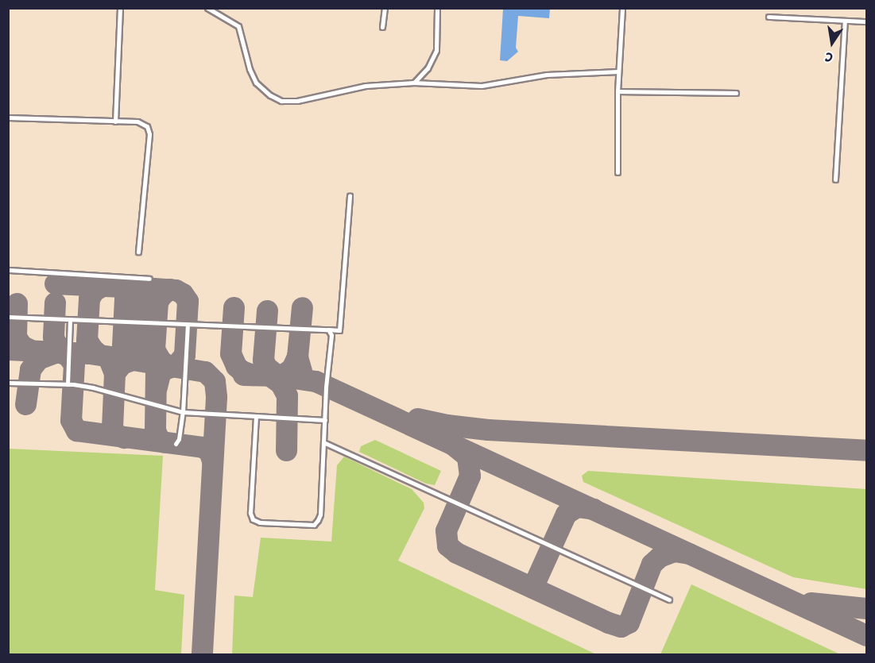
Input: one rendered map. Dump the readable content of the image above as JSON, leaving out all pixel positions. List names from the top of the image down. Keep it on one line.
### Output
{"north":"bottom"}
